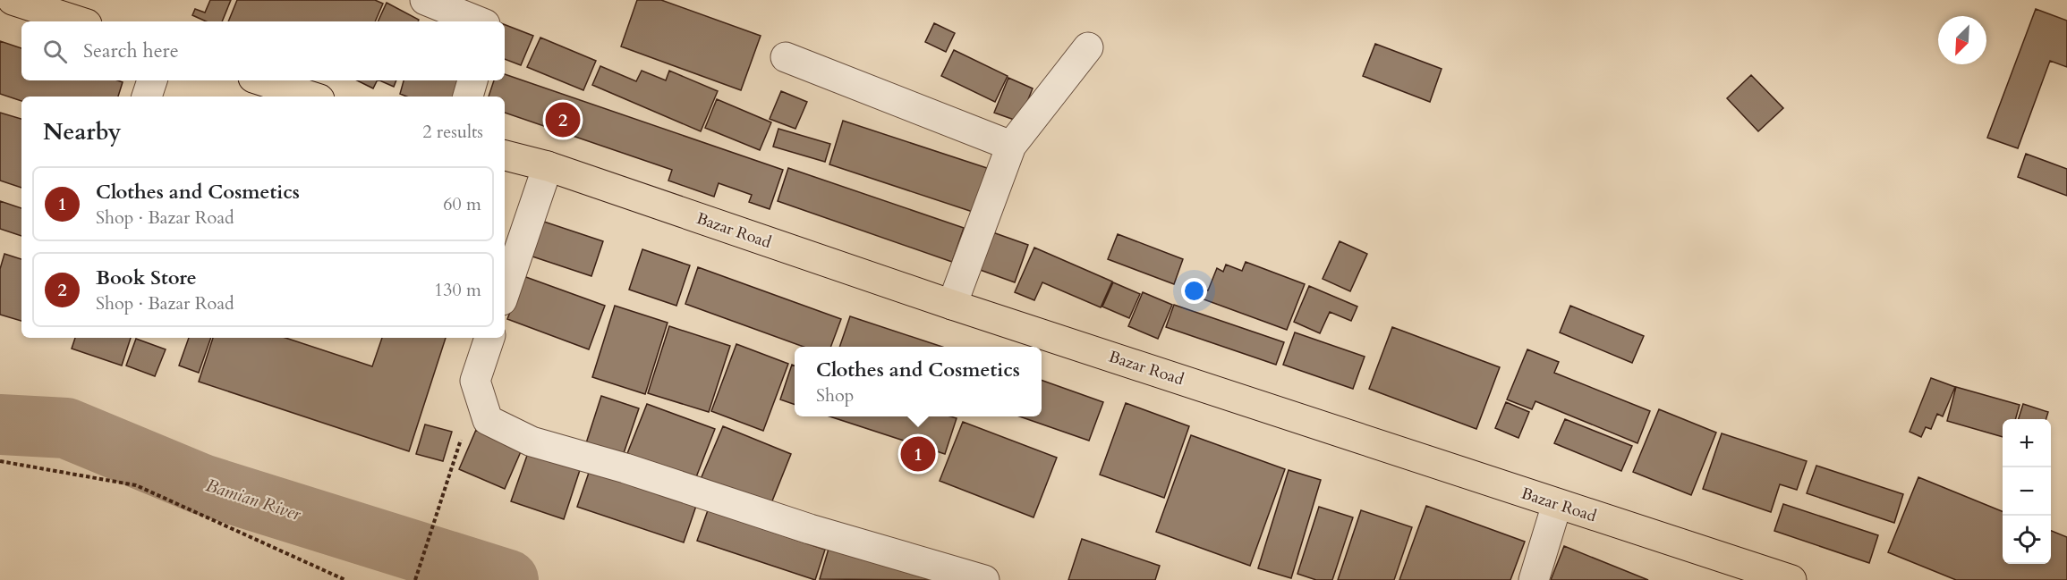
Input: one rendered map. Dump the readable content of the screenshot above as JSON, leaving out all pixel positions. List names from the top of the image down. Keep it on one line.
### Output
{"streets":{"main road":["Bazar Road"]},"water":["Bamian River"],"north":"bottom left","page":{"search":"Search here","heading":["Nearby","2 results"],"pins":["2","1"],"list":[{"mark":"1","name":"Clothes and Cosmetics","note":"Shop · Bazar Road","value":"60 m"},{"mark":"2","name":"Book Store","note":"Shop · Bazar Road","value":"130 m"}],"popup":["Clothes and Cosmetics","Shop"],"map_buttons":["+","−"]}}
